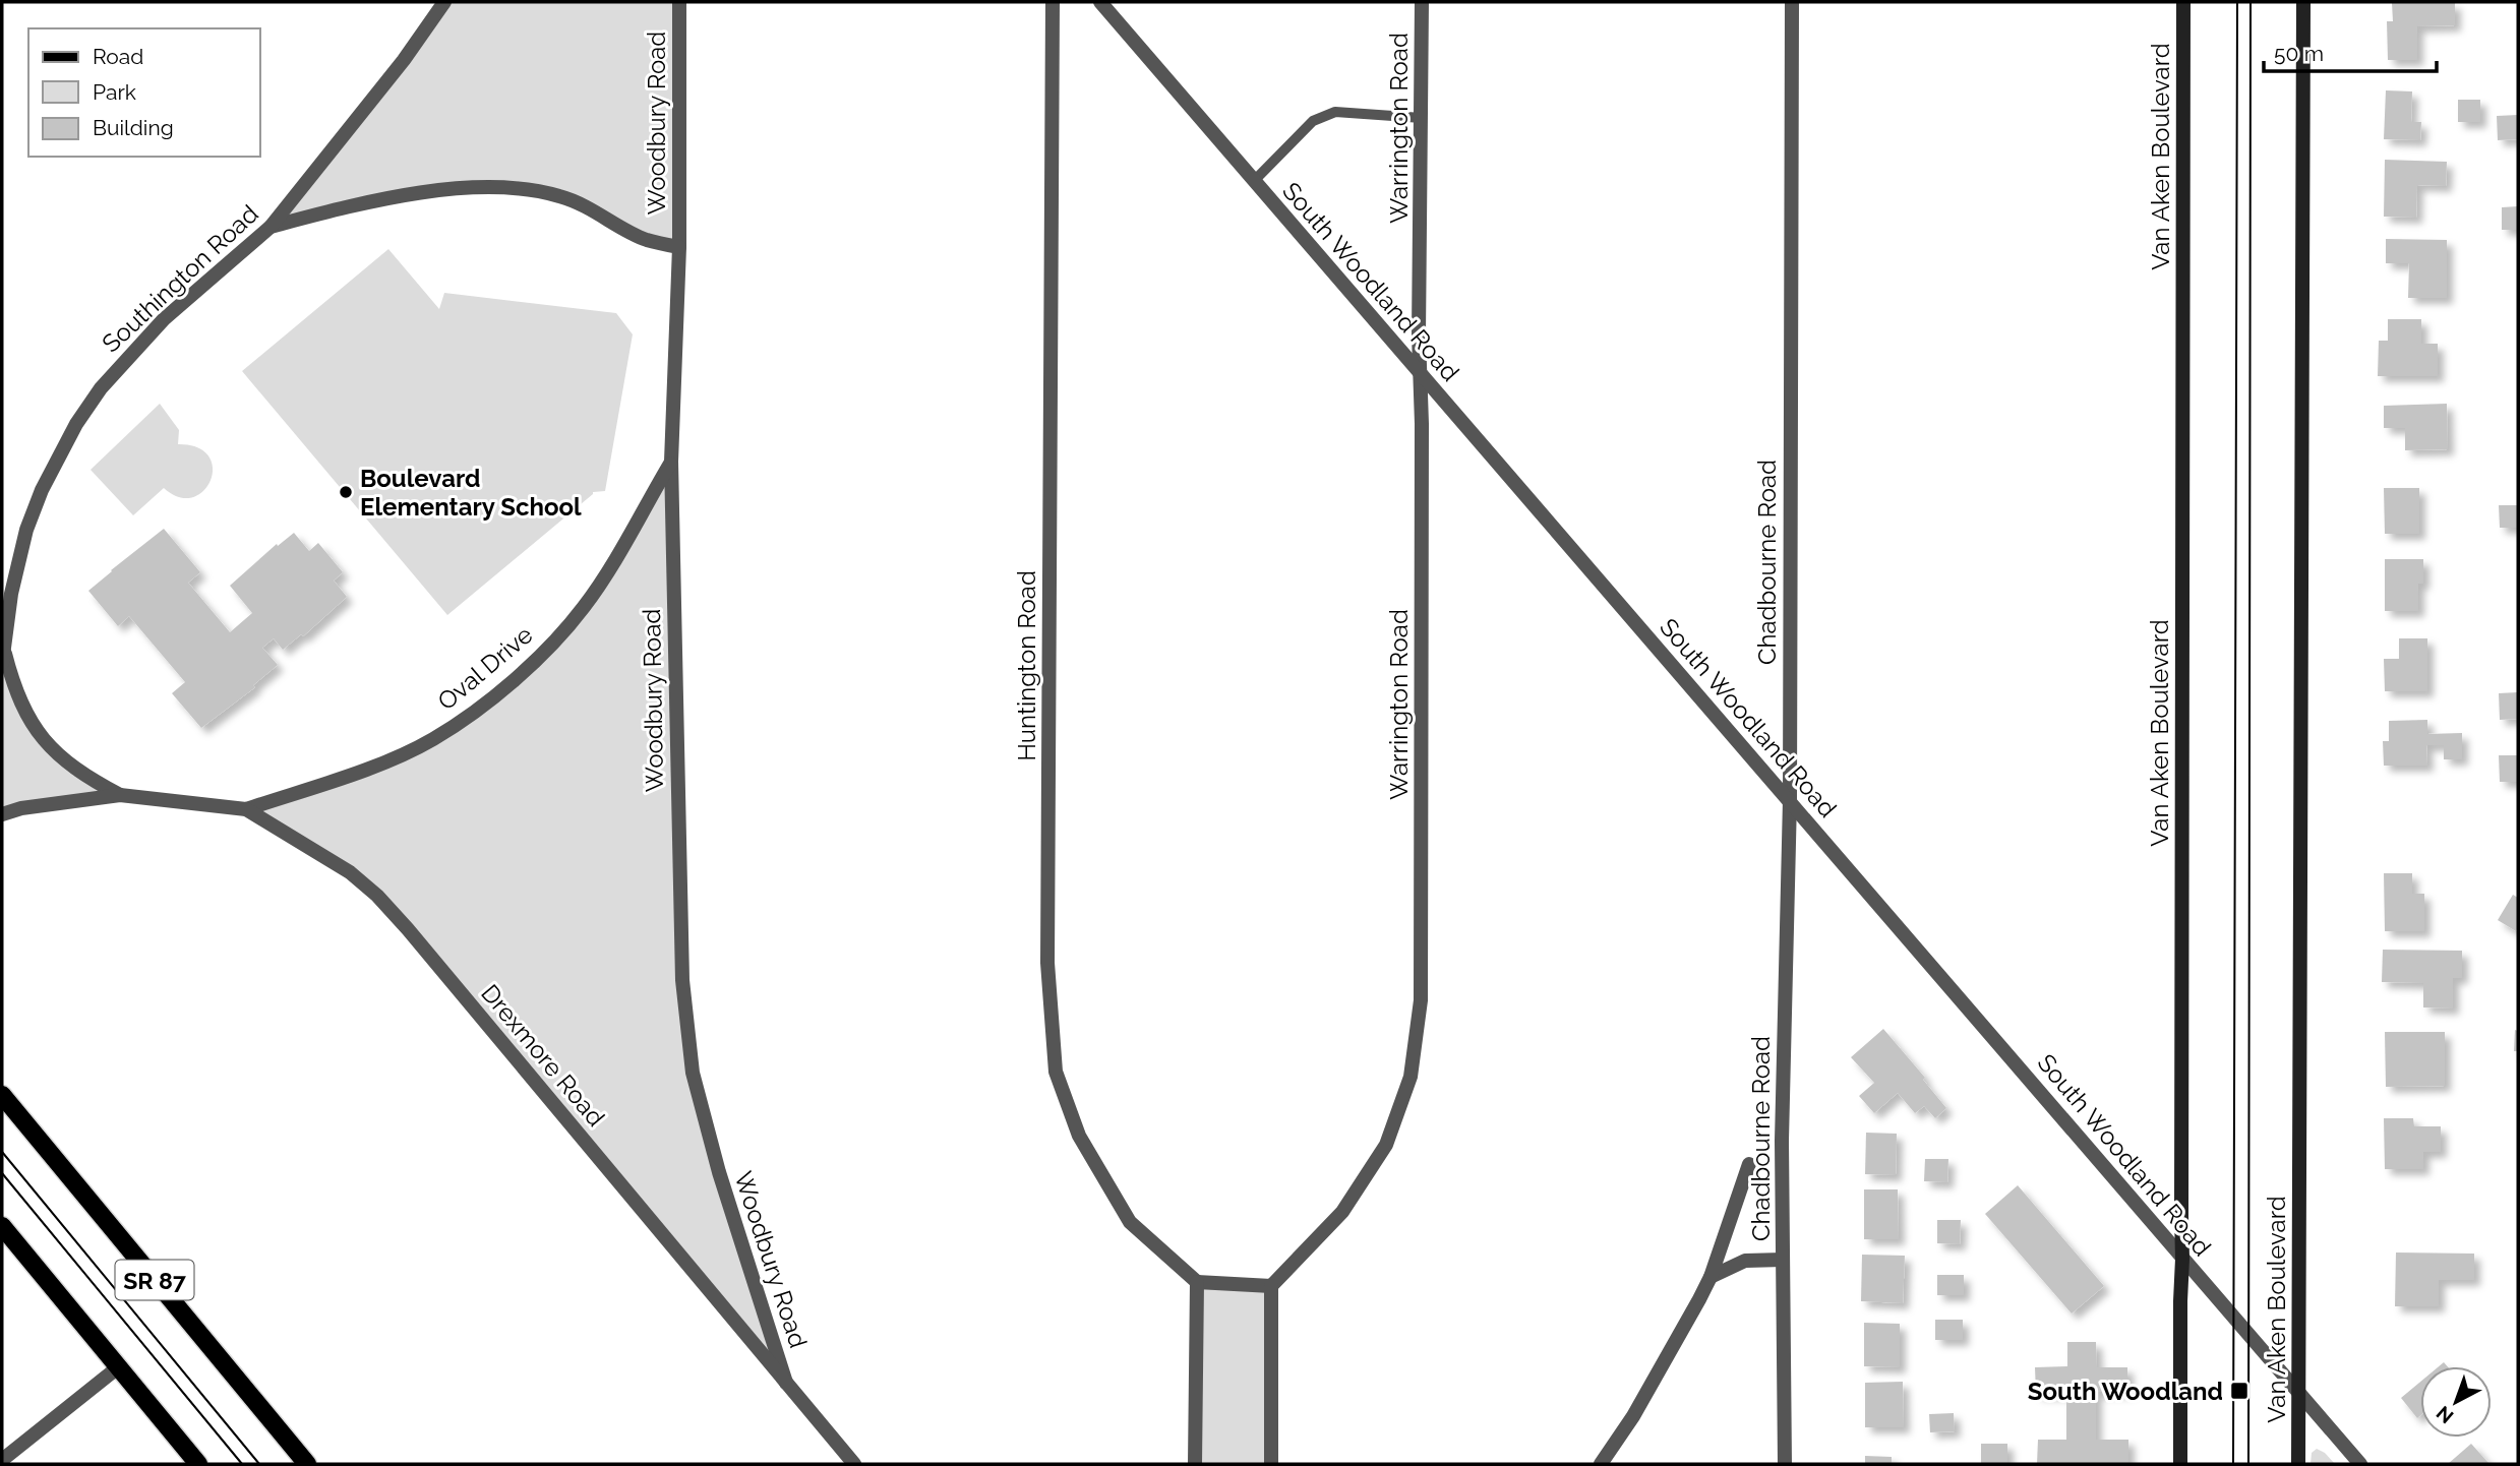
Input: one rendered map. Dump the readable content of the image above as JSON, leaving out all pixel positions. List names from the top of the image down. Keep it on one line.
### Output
{"streets":{"main road":["Van Aken Boulevard","SR 87"],"street":["Woodbury Road","Warrington Road","Southington Road","South Woodland Road","Chadbourne Road","Huntington Road","Oval Drive","Drexmore Road"]},"crossings":[["Woodbury Road","Oval Drive"],["Woodbury Road","Drexmore Road"],["Warrington Road","South Woodland Road"],["Van Aken Boulevard","South Woodland Road"],["Southington Road","Drexmore Road"],["South Woodland Road","Chadbourne Road"],["Oval Drive","Drexmore Road"]],"places":{"other":["Boulevard Elementary School"],"transit":["South Woodland"]},"legend":["Road","Park","Building"],"scale_bar":"50 m","north":"bottom left"}
